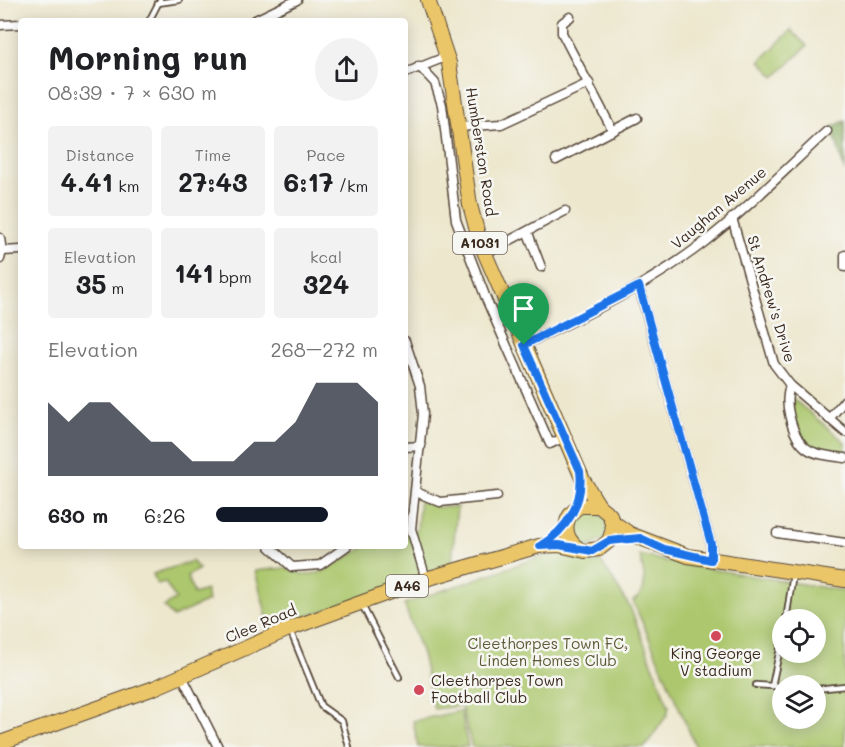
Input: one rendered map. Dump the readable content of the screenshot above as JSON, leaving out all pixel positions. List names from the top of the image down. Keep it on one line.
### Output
{"streets":{"main road":["Humberston Road","A1031","A46","Clee Road"],"street":["Vaughan Avenue","St Andrew's Drive"]},"crossings":[["Humberston Road","Vaughan Avenue"],["Humberston Road","A46"],["Humberston Road","Clee Road"],["Vaughan Avenue","St Andrew's Drive"],["A46","Clee Road"]],"parks":["Cleethorpes Town FC, Linden Homes Club"],"places":["King George V stadium","Cleethorpes Town Football Club"],"page":{"heading":["Morning run","08:39 · 7 × 630 m"],"stats":[["Distance","4.41 km"],["Time","27:43"],["Pace","6:17 /km"],["Elevation","35 m"],["141 bpm"],["kcal","324"]],"chart":["Elevation","268–272 m"],"list":[{"name":"630 m","note":"6:26"}]}}
